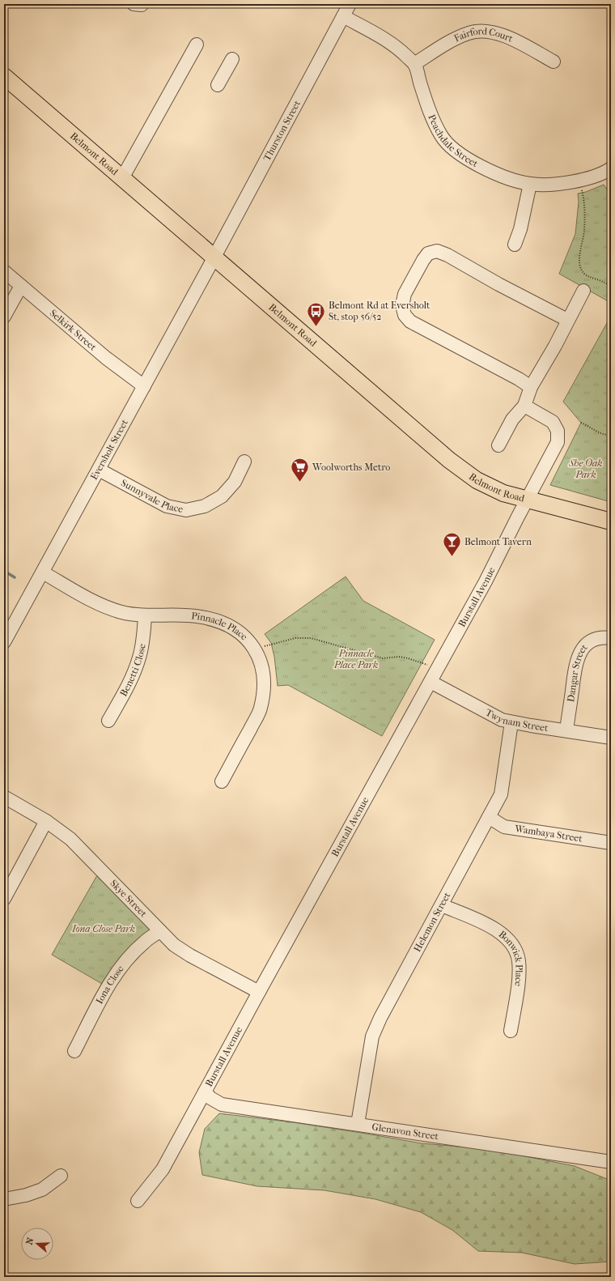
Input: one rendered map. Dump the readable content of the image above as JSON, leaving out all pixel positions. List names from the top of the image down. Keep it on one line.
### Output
{"streets":{"main road":["Belmont Road"],"street":["Fairford Court","Thurston Street","Peachdale Street","Selkirk Street","Eversholt Street","Sunnyvale Place","Burstall Avenue","Pinnacle Place","Benetti Close","Dangar Street","Twynam Street","Wambaya Street","Skye Street","Helemon Street","Bonwick Place","Iona Close","Glenavon Street"]},"crossings":[["Fairford Court","Peachdale Street"],["Thurston Street","Peachdale Street"],["Thurston Street","Belmont Road"],["Thurston Street","Eversholt Street"],["Belmont Road","Eversholt Street"],["Belmont Road","Burstall Avenue"],["Selkirk Street","Eversholt Street"],["Eversholt Street","Sunnyvale Place"],["Eversholt Street","Pinnacle Place"],["Burstall Avenue","Twynam Street"],["Burstall Avenue","Skye Street"],["Burstall Avenue","Glenavon Street"],["Pinnacle Place","Benetti Close"],["Dangar Street","Twynam Street"],["Twynam Street","Helemon Street"],["Wambaya Street","Helemon Street"],["Skye Street","Iona Close"],["Helemon Street","Bonwick Place"],["Helemon Street","Glenavon Street"]],"parks":["She Oak Park","Pinnacle Place Park","Iona Close Park"],"places":{"bus stop":["Belmont Rd at Eversholt St, stop 56/52"],"supermarket":["Woolworths Metro"],"bar":["Belmont Tavern"]},"north":"left"}
